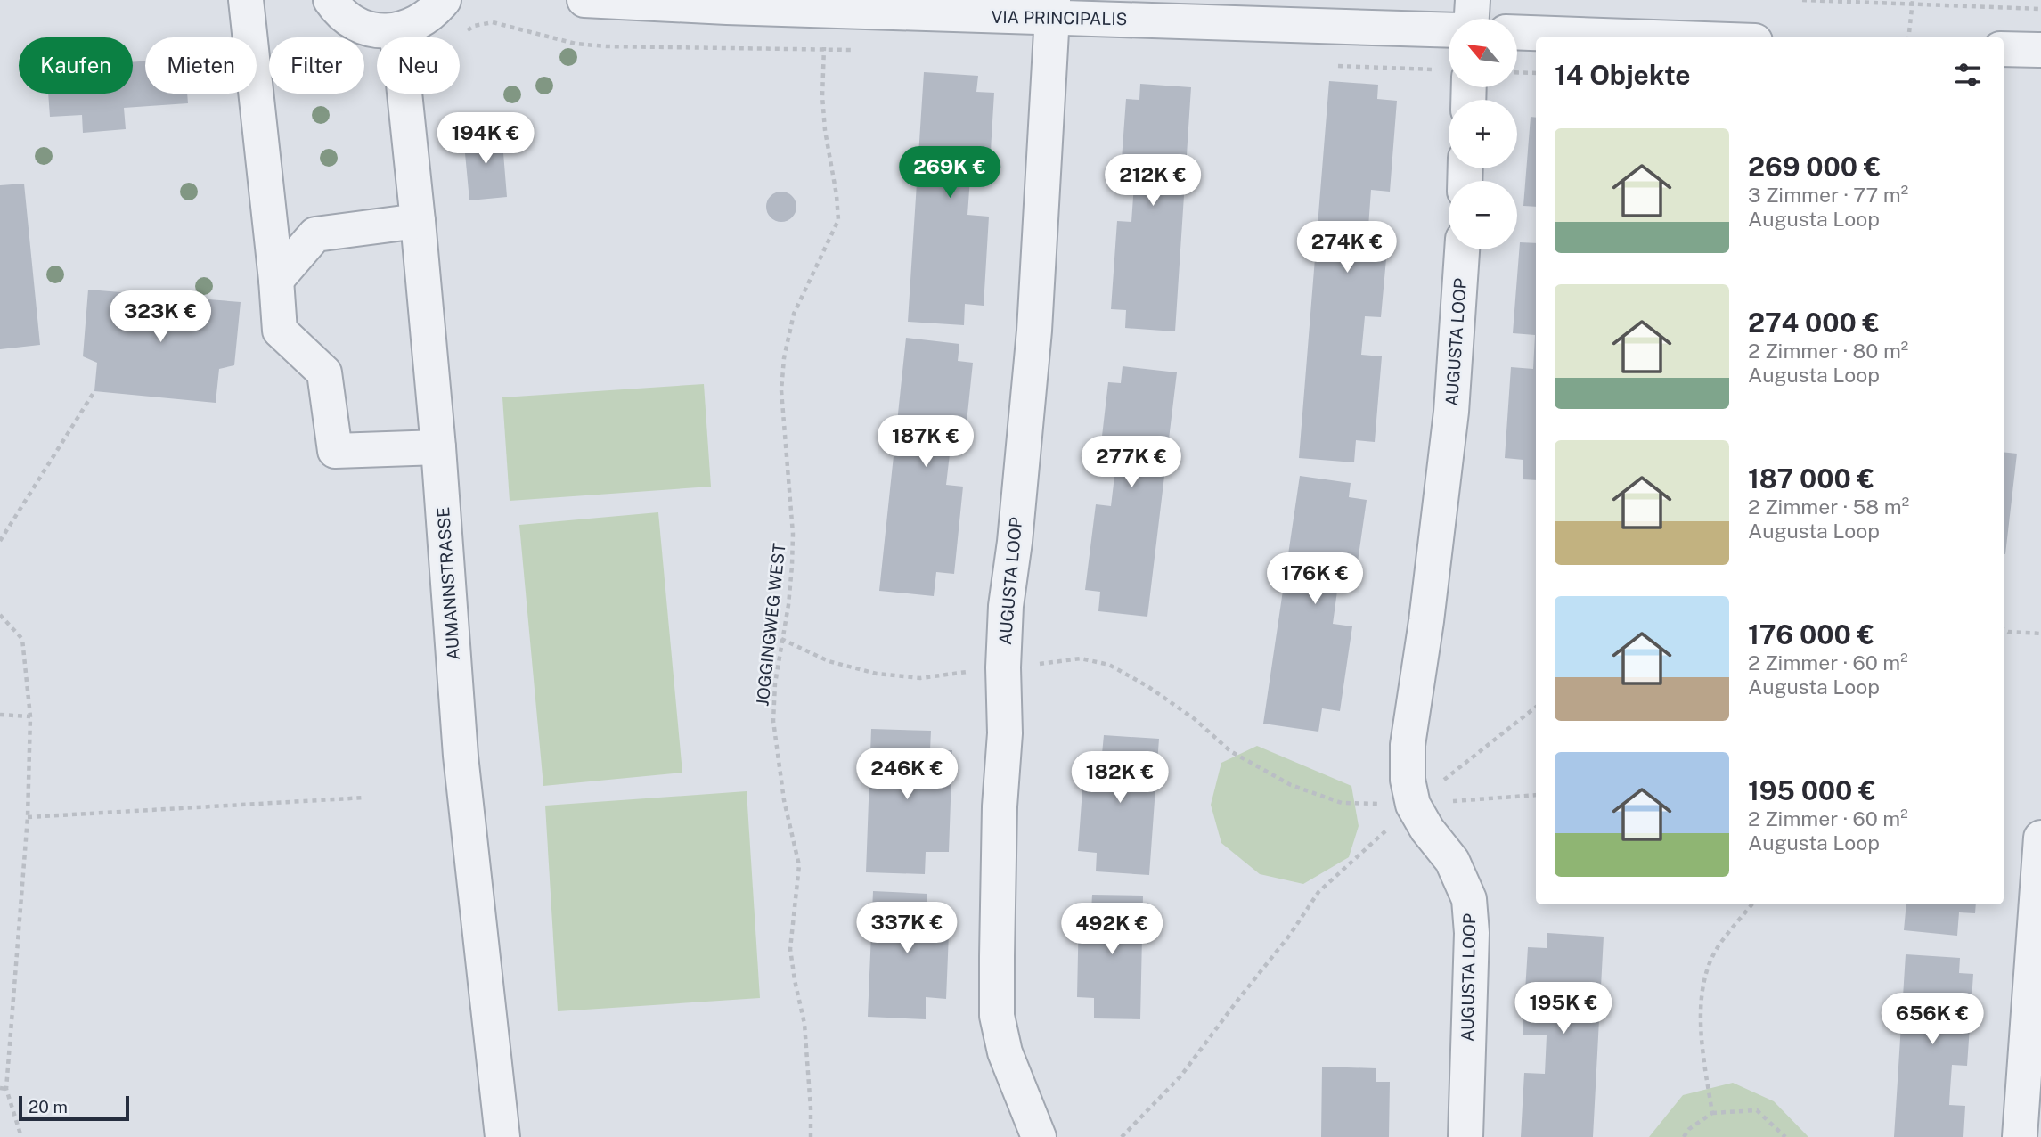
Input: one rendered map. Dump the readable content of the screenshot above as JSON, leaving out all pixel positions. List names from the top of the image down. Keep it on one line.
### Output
{"streets":{"street":["VIA PRINCIPALIS","AUGUSTA LOOP","AUMANNSTRASSE"],"path":["JOGGINGWEG WEST"]},"crossings":[["VIA PRINCIPALIS","AUGUSTA LOOP"],["VIA PRINCIPALIS","JOGGINGWEG WEST"]],"scale_bar":"20 m","north":"top left","page":{"map_buttons":["+","−"],"chip":["Kaufen","Mieten","Filter","Neu"],"heading":"14 Objekte","price":["194K €","269K €","212K €","274K €","323K €","187K €","277K €","176K €","246K €","182K €","337K €","492K €","195K €","656K €"],"list":[{"name":"269 000 €","note":"3 Zimmer · 77 m² · Augusta Loop"},{"name":"274 000 €","note":"2 Zimmer · 80 m² · Augusta Loop"},{"name":"187 000 €","note":"2 Zimmer · 58 m² · Augusta Loop"},{"name":"176 000 €","note":"2 Zimmer · 60 m² · Augusta Loop"},{"name":"195 000 €","note":"2 Zimmer · 60 m² · Augusta Loop"}],"scale":"20 m"}}
